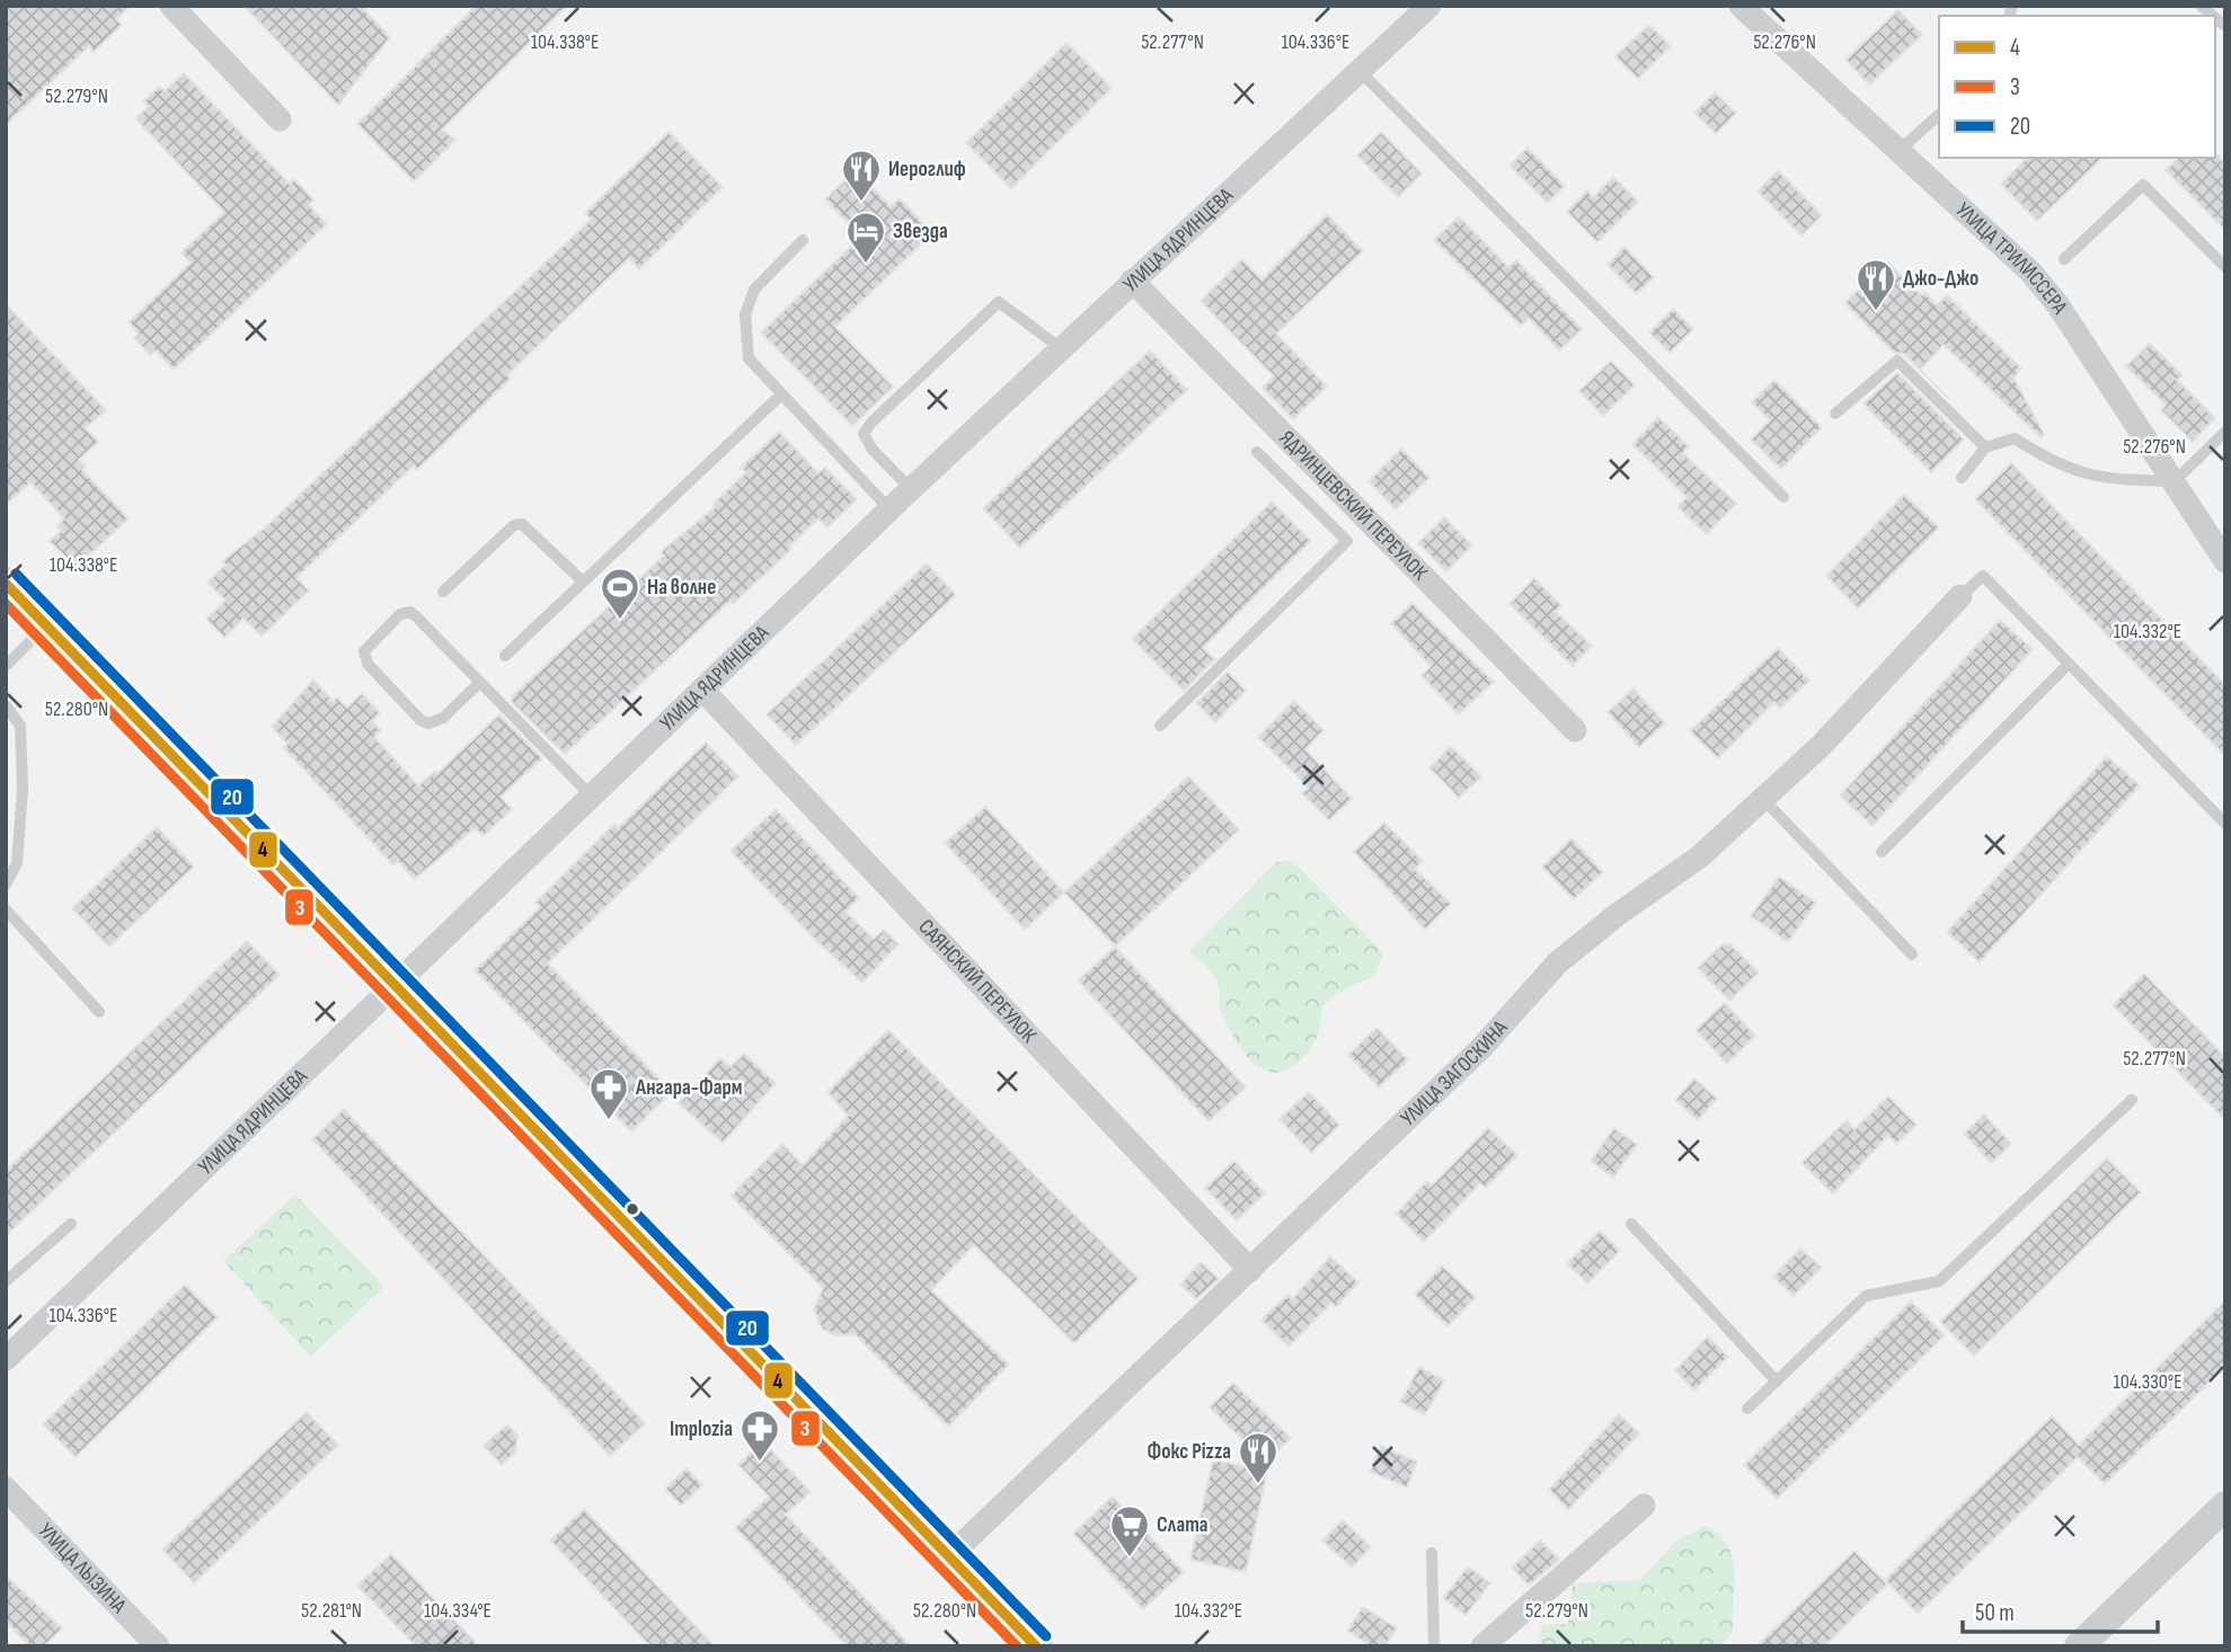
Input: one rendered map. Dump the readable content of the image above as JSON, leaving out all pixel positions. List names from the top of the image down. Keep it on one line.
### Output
{"streets":{"street":["УЛИЦА ЯДРИНЦЕВА","УЛИЦА ТРИЛИССЕРА","ЯДРИНЦЕВСКИЙ ПЕРЕУЛОК","САЯНСКИЙ ПЕРЕУЛОК","УЛИЦА ЗАГОСКИНА","УЛИЦА ЛЫЗИНА"]},"crossings":[["УЛИЦА ЯДРИНЦЕВА","ЯДРИНЦЕВСКИЙ ПЕРЕУЛОК"],["УЛИЦА ЯДРИНЦЕВА","САЯНСКИЙ ПЕРЕУЛОК"],["САЯНСКИЙ ПЕРЕУЛОК","УЛИЦА ЗАГОСКИНА"]],"places":{"restaurant":["Иероглиф","Джо-Джо","Фокс Pizza"],"hotel":["Звезда"],"sports":["На волне"],"pharmacy":["Ангара-Фарм","Implozia"],"supermarket":["Слата"]},"lines":["transit line 20","transit line 4","transit line 3"],"legend":["4","3","20"],"scale_bar":"50 m","coordinates":["104.338°E","52.277°N","104.336°E","52.276°N","52.279°N","104.332°E","52.280°N","104.330°E","52.281°N","104.334°E"]}
